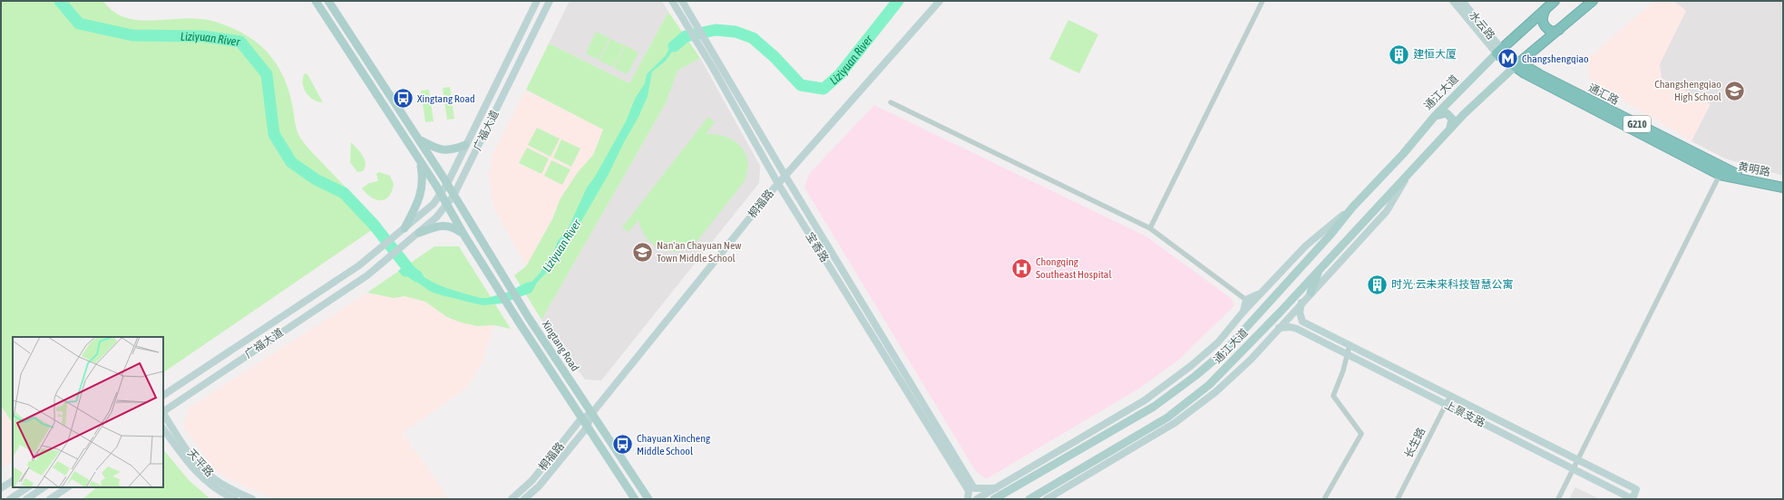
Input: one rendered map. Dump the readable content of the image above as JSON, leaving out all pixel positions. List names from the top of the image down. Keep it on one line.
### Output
{"streets":{"highway":["通江大道","通汇路","G210","黄明路"],"main road":["Xingtang Road"],"street":["水云路","广福大道","桐福路","宝香路","上景支路","长生路","天平路"]},"crossings":[["水云路","通江大道"],["水云路","通汇路"],["通江大道","通汇路"],["通江大道","上景支路"],["通汇路","黄明路"],["广福大道","Xingtang Road"],["桐福路","宝香路"],["桐福路","Xingtang Road"],["上景支路","长生路"]],"water":["Liziyuan River"],"places":{"building":["建恒大厦","时光·云未来科技智慧公寓"],"metro station":["Changshengqiao"],"school or university":["Changshengqiao High School","Nan'an Chayuan New Town Middle School"],"bus stop":["Xingtang Road","Chayuan Xincheng Middle School"],"hospital":["Chongqing Southeast Hospital"]}}
